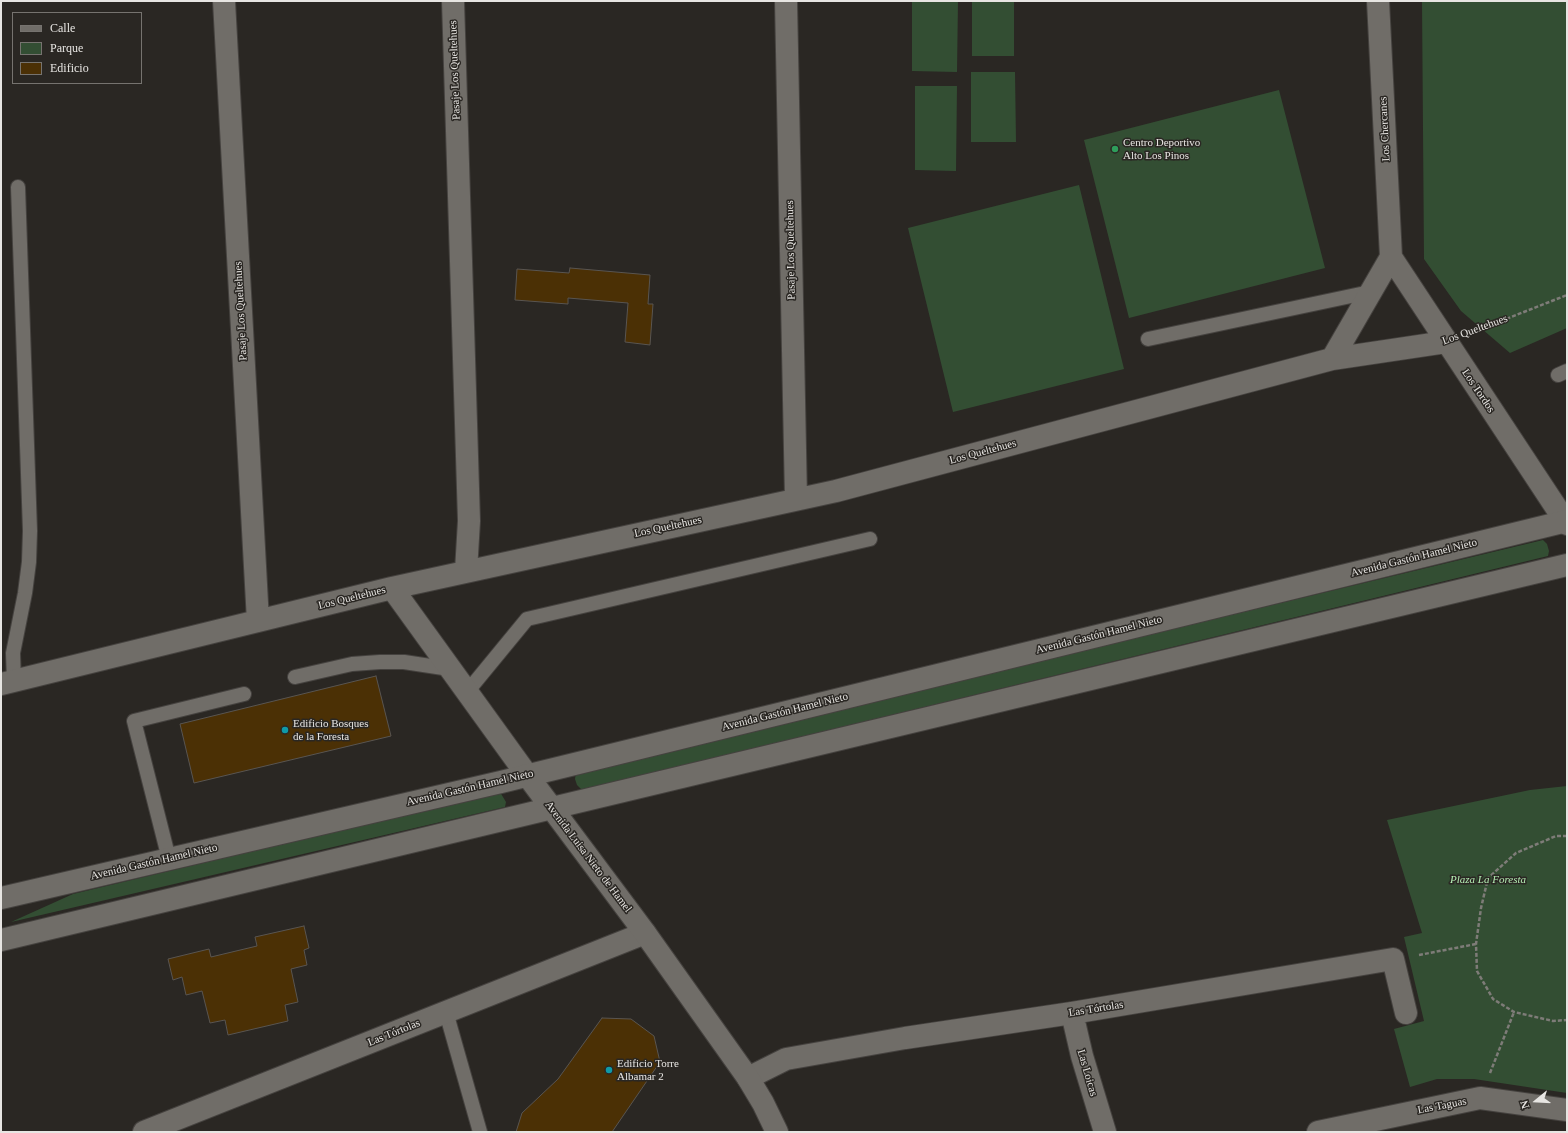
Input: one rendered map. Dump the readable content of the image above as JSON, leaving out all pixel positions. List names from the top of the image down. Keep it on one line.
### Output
{"streets":{"street":["Pasaje Los Queltehues","Los Chercanes","Los Queltehues","Los Tordos","Avenida Gastón Hamel Nieto","Avenida Luisa Nieto de Hamel","Las Tórtolas","Las Loicas","Las Taguas"]},"crossings":[["Pasaje Los Queltehues","Los Queltehues"],["Los Chercanes","Los Tordos"],["Los Queltehues","Los Tordos"],["Los Queltehues","Avenida Luisa Nieto de Hamel"],["Los Tordos","Avenida Gastón Hamel Nieto"],["Avenida Gastón Hamel Nieto","Avenida Luisa Nieto de Hamel"],["Avenida Luisa Nieto de Hamel","Las Tórtolas"],["Las Tórtolas","Las Loicas"]],"parks":["Plaza La Foresta"],"places":["Centro Deportivo Alto Los Pinos","Edificio Bosques de la Foresta","Edificio Torre Albamar 2"],"legend":["Calle","Parque","Edificio"],"north":"left"}
